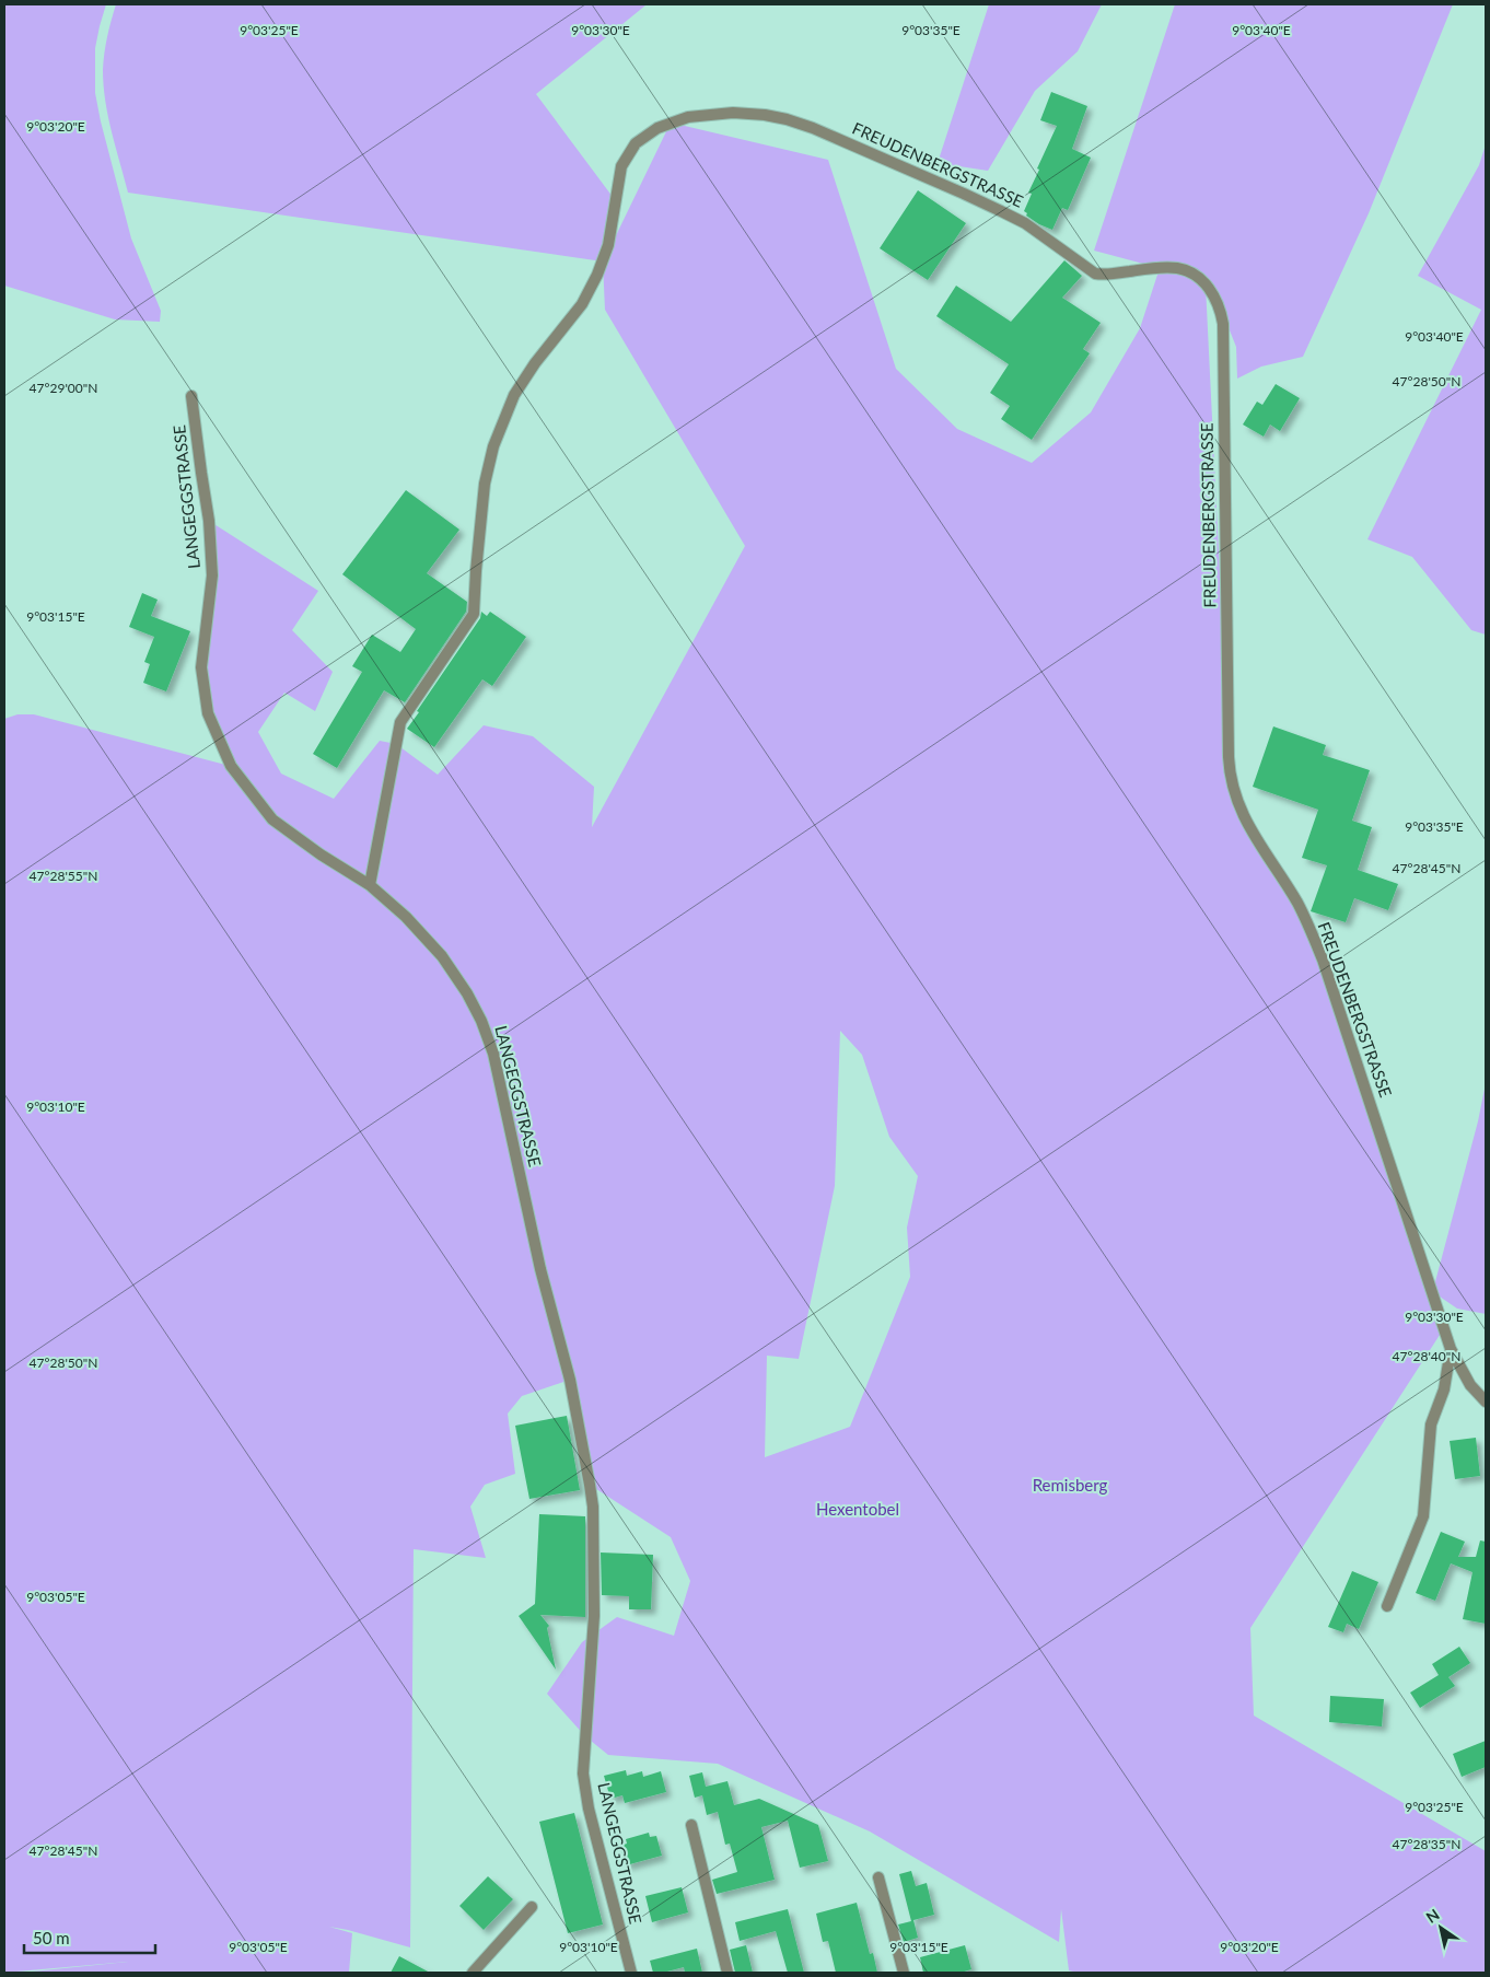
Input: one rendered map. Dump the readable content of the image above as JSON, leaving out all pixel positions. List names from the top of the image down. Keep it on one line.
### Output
{"streets":{"street":["FREUDENBERGSTRASSE","LANGEGGSTRASSE"]},"crossings":[["FREUDENBERGSTRASSE","LANGEGGSTRASSE"]],"parks":["Remisberg","Hexentobel"],"scale_bar":"50 m","north":"top left","coordinates":["9°03'25\"E","9°03'30\"E","9°03'35\"E","9°03'40\"E","9°03'20\"E","47°28'50\"N","47°29'00\"N","9°03'15\"E","47°28'45\"N","47°28'55\"N","9°03'10\"E","47°28'40\"N","9°03'05\"E","47°28'35\"N"]}
